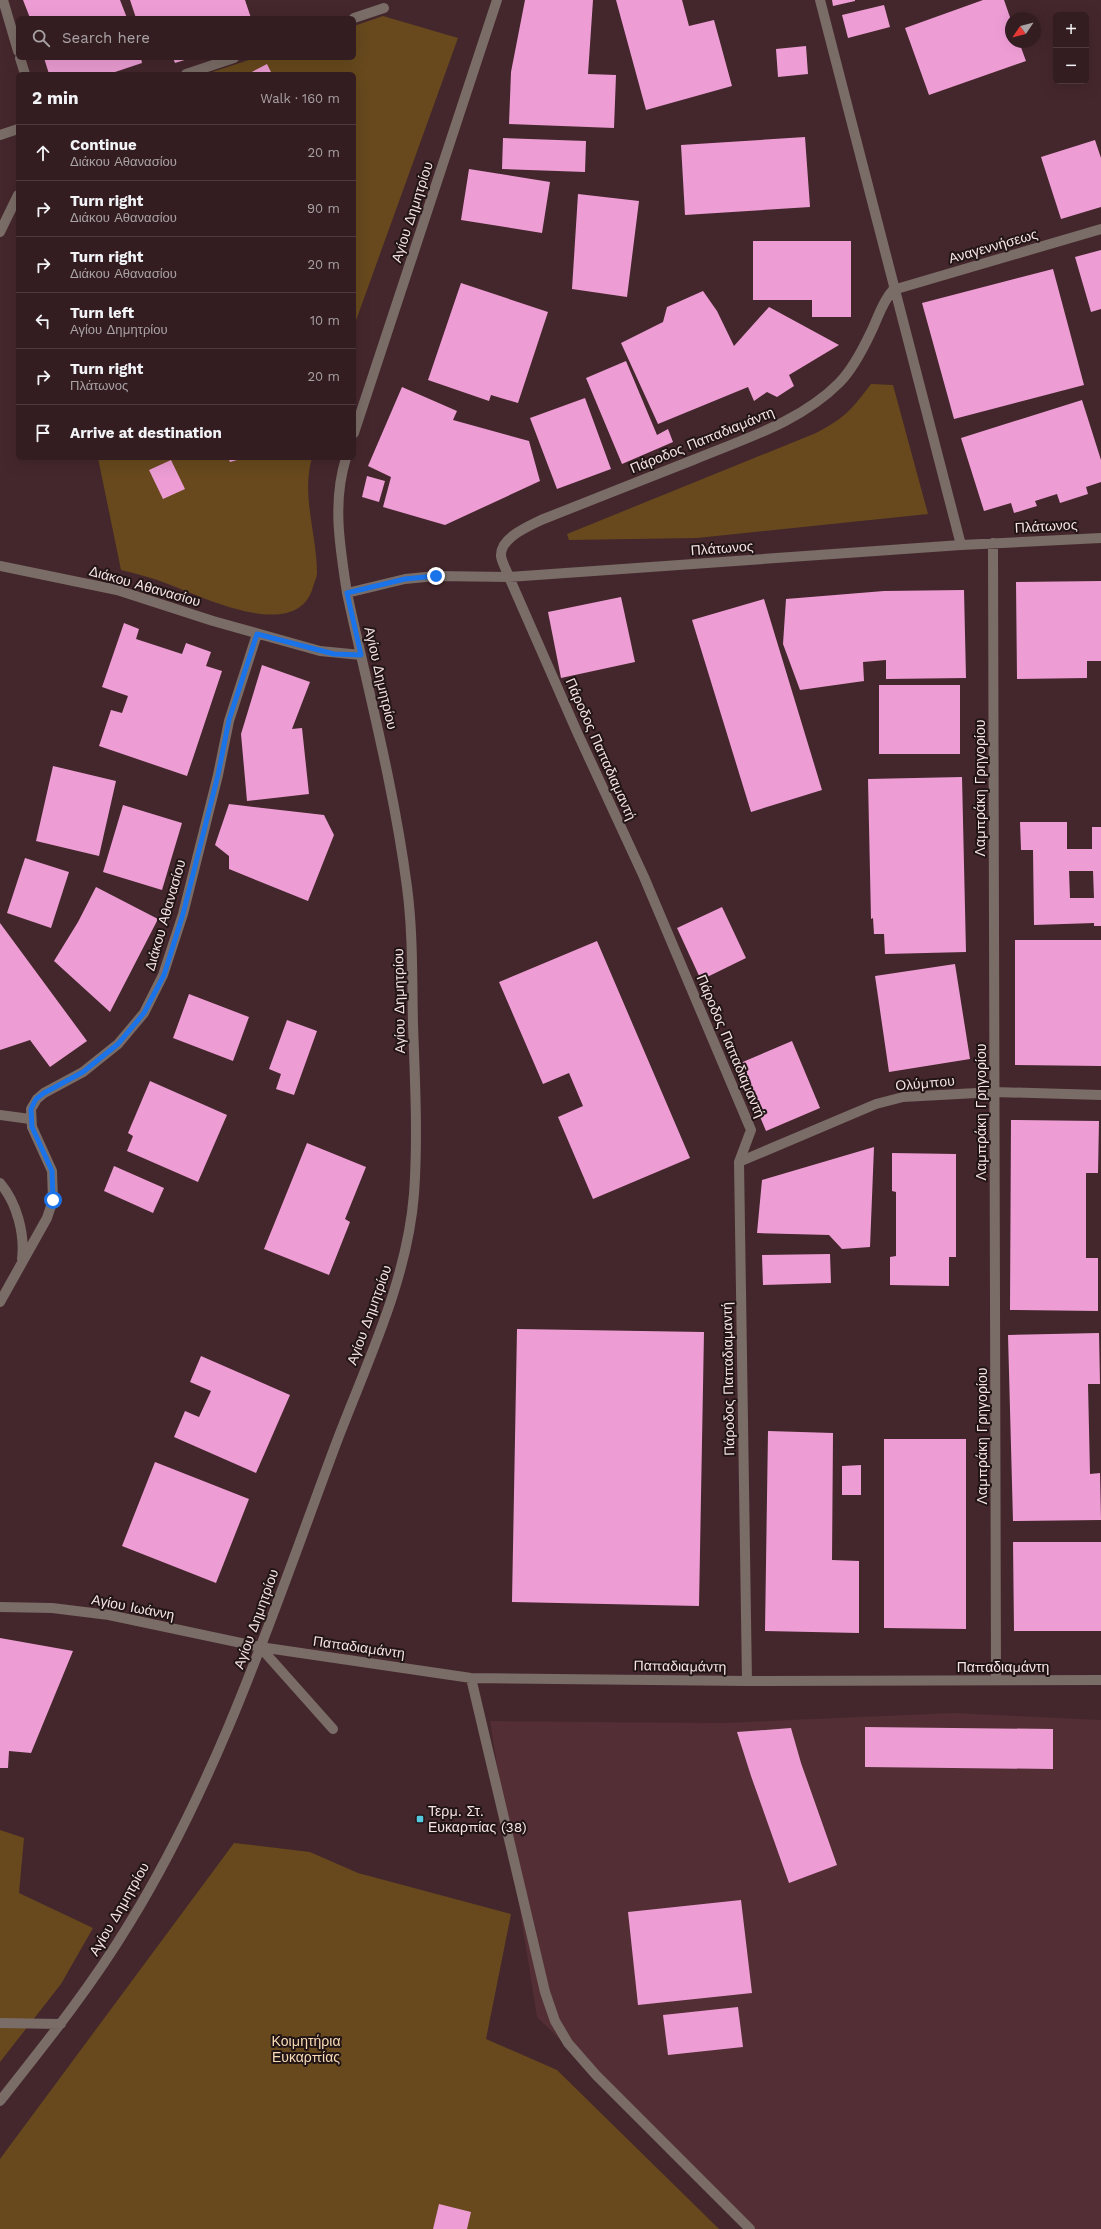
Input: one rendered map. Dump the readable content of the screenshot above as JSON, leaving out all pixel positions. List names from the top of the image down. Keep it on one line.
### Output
{"streets":{"street":["Αγίου Δημητρίου","Αναγεννήσεως","Πάροδος Παπαδιαμάντη","Πλάτωνος","Διάκου Αθανασίου","Πάροδος Παπαδιαμαντή","Λαμπράκη Γρηγορίου","Ολύμπου","Αγίου Ιωάννη","Παπαδιαμάντη"]},"crossings":[["Αγίου Δημητρίου","Πλάτωνος"],["Αγίου Δημητρίου","Διάκου Αθανασίου"],["Αγίου Δημητρίου","Αγίου Ιωάννη"],["Αγίου Δημητρίου","Παπαδιαμάντη"],["Αναγεννήσεως","Πάροδος Παπαδιαμάντη"],["Πάροδος Παπαδιαμάντη","Πλάτωνος"],["Πάροδος Παπαδιαμάντη","Πάροδος Παπαδιαμαντή"],["Πλάτωνος","Πάροδος Παπαδιαμαντή"],["Πλάτωνος","Λαμπράκη Γρηγορίου"],["Πάροδος Παπαδιαμαντή","Ολύμπου"],["Πάροδος Παπαδιαμαντή","Παπαδιαμάντη"],["Λαμπράκη Γρηγορίου","Ολύμπου"],["Λαμπράκη Γρηγορίου","Παπαδιαμάντη"],["Αγίου Ιωάννη","Παπαδιαμάντη"]],"parks":["Κοιμητήρια Ευκαρπίας"],"places":{"transit":["Τερμ. Στ. Ευκαρπίας (38)"]},"north":"bottom left","page":{"map_buttons":["+","−"],"search":"Search here","heading":["2 min","Walk · 160 m"],"list":[["Continue","Διάκου Αθανασίου","20 m"],["Turn right","Διάκου Αθανασίου","90 m"],["Turn right","Διάκου Αθανασίου","20 m"],["Turn left","Αγίου Δημητρίου","10 m"],["Turn right","Πλάτωνος","20 m"],"Arrive at destination"]}}
